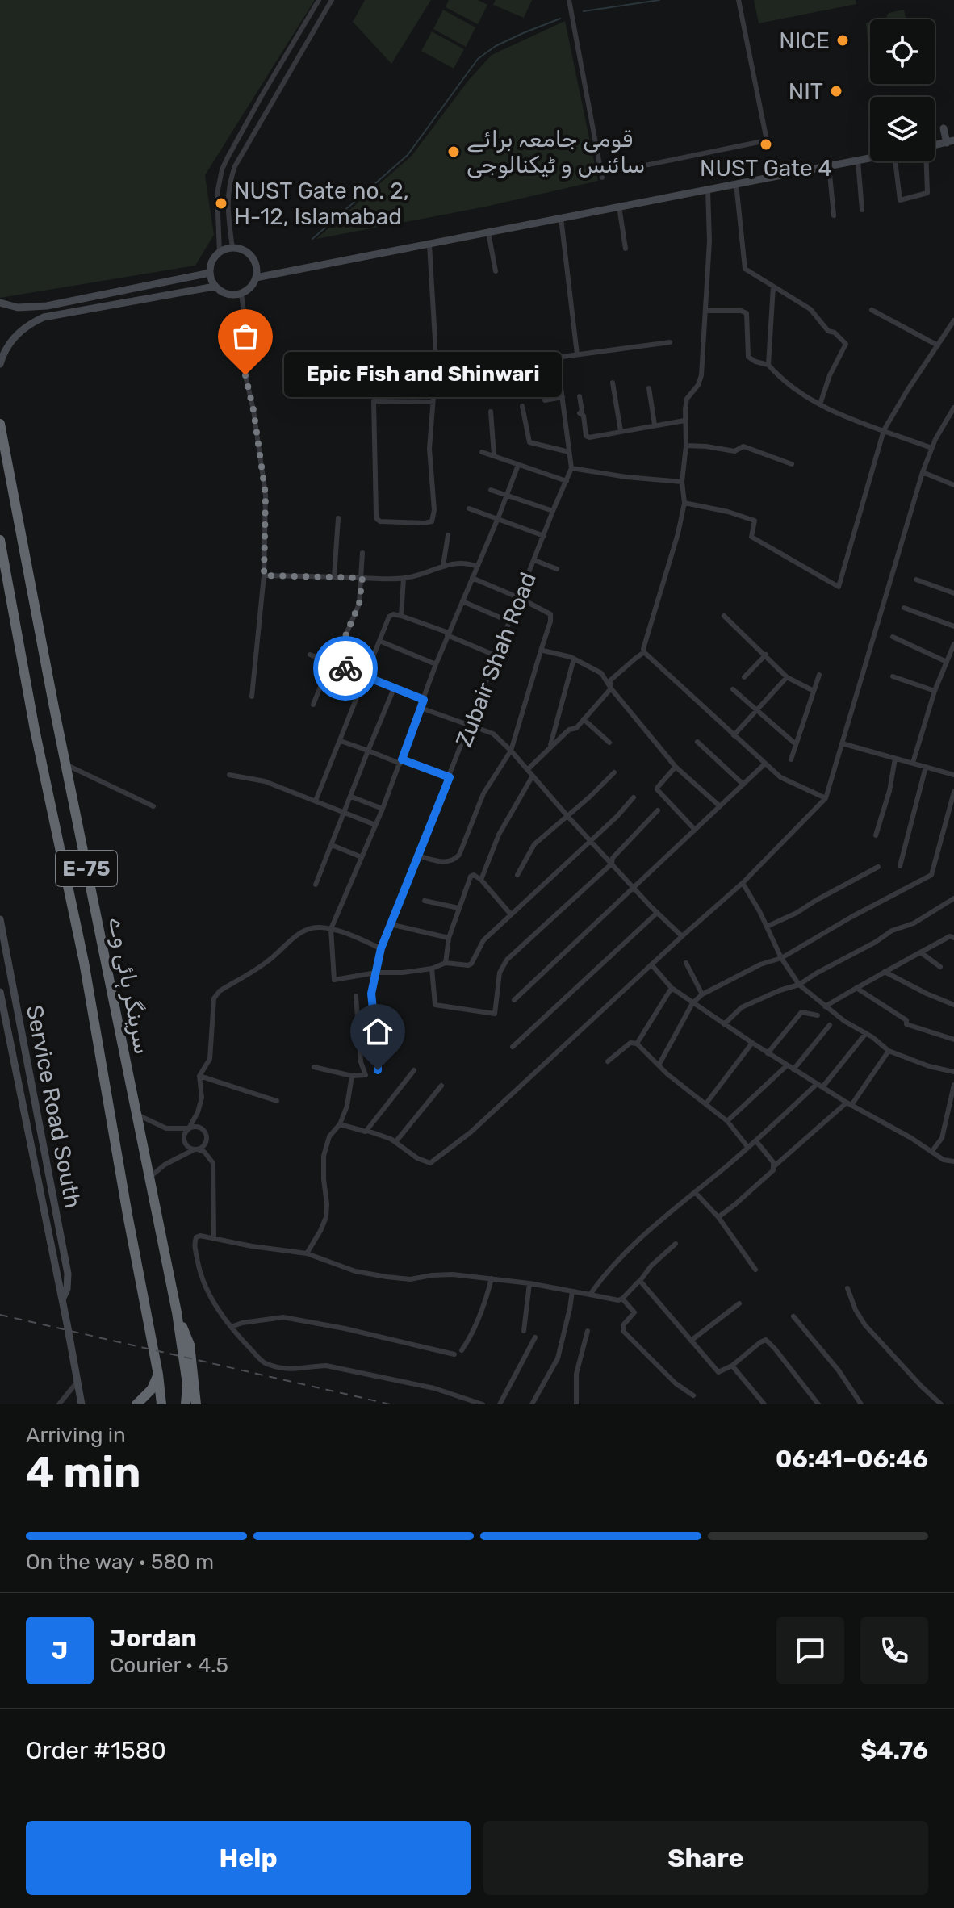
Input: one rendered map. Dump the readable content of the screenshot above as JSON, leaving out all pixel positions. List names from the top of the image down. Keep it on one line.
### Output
{"streets":{"highway":["E-75","سرینگر ہائی وے"],"main road":["Service Road South"],"street":["Zubair Shah Road"]},"places":["NICE","NIT","NUST Gate 4","قومی جامعہ برائے سائنس و ٹیکنالوجی","NUST Gate no. 2, H-12, Islamabad","Epic Fish and Shinwari"],"page":{"bubble":"Epic Fish and Shinwari","heading":["4 min","Arriving in","06:41–06:46"],"panel":["Jordan","Courier · 4.5","Order #1580","$4.76"],"bar":"On the way · 580 m","round":"J","buttons":["Help","Share"]}}
